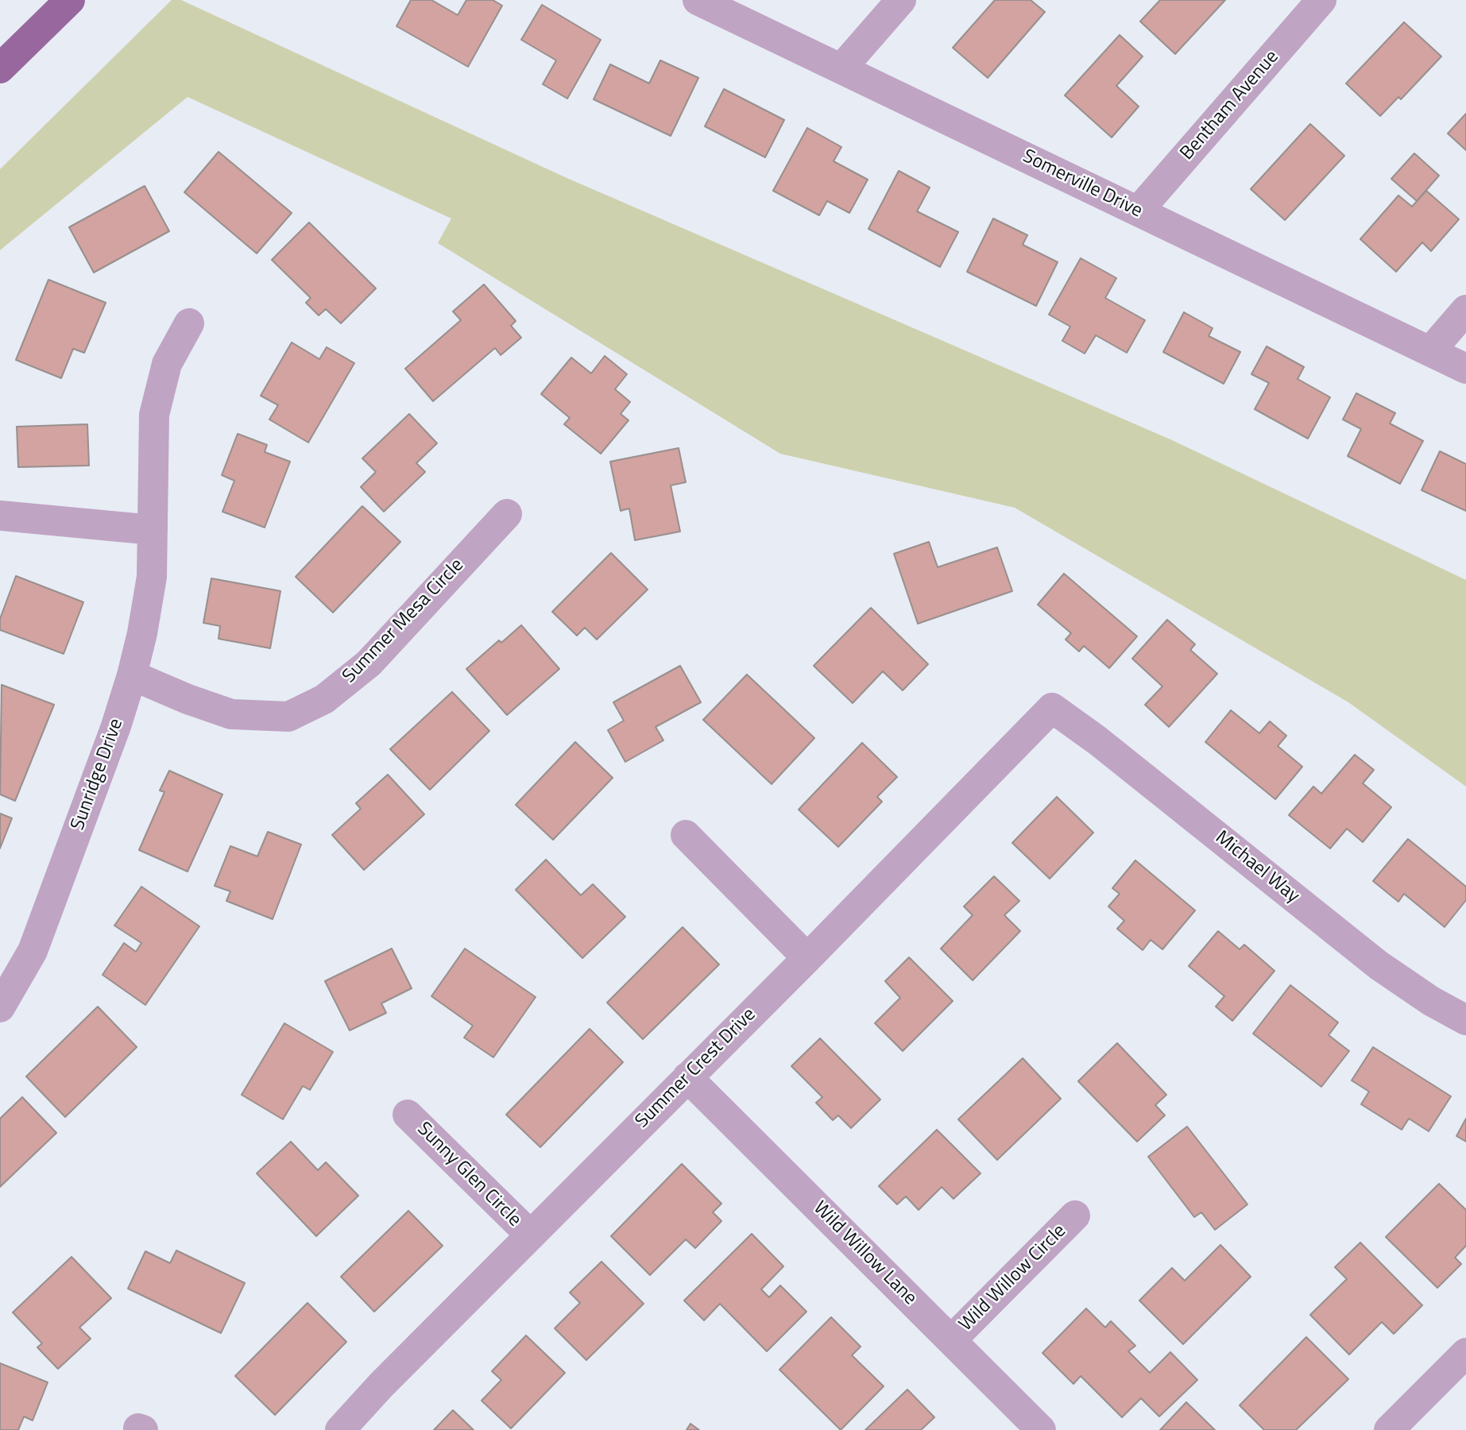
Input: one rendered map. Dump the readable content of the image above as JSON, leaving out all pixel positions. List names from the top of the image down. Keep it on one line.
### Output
{"streets":{"street":["Bentham Avenue","Somerville Drive","Summer Mesa Circle","Sunridge Drive","Michael Way","Summer Crest Drive","Sunny Glen Circle","Wild Willow Lane","Wild Willow Circle"]},"crossings":[["Bentham Avenue","Somerville Drive"],["Summer Mesa Circle","Sunridge Drive"],["Michael Way","Summer Crest Drive"],["Summer Crest Drive","Sunny Glen Circle"],["Summer Crest Drive","Wild Willow Lane"],["Wild Willow Lane","Wild Willow Circle"]]}
